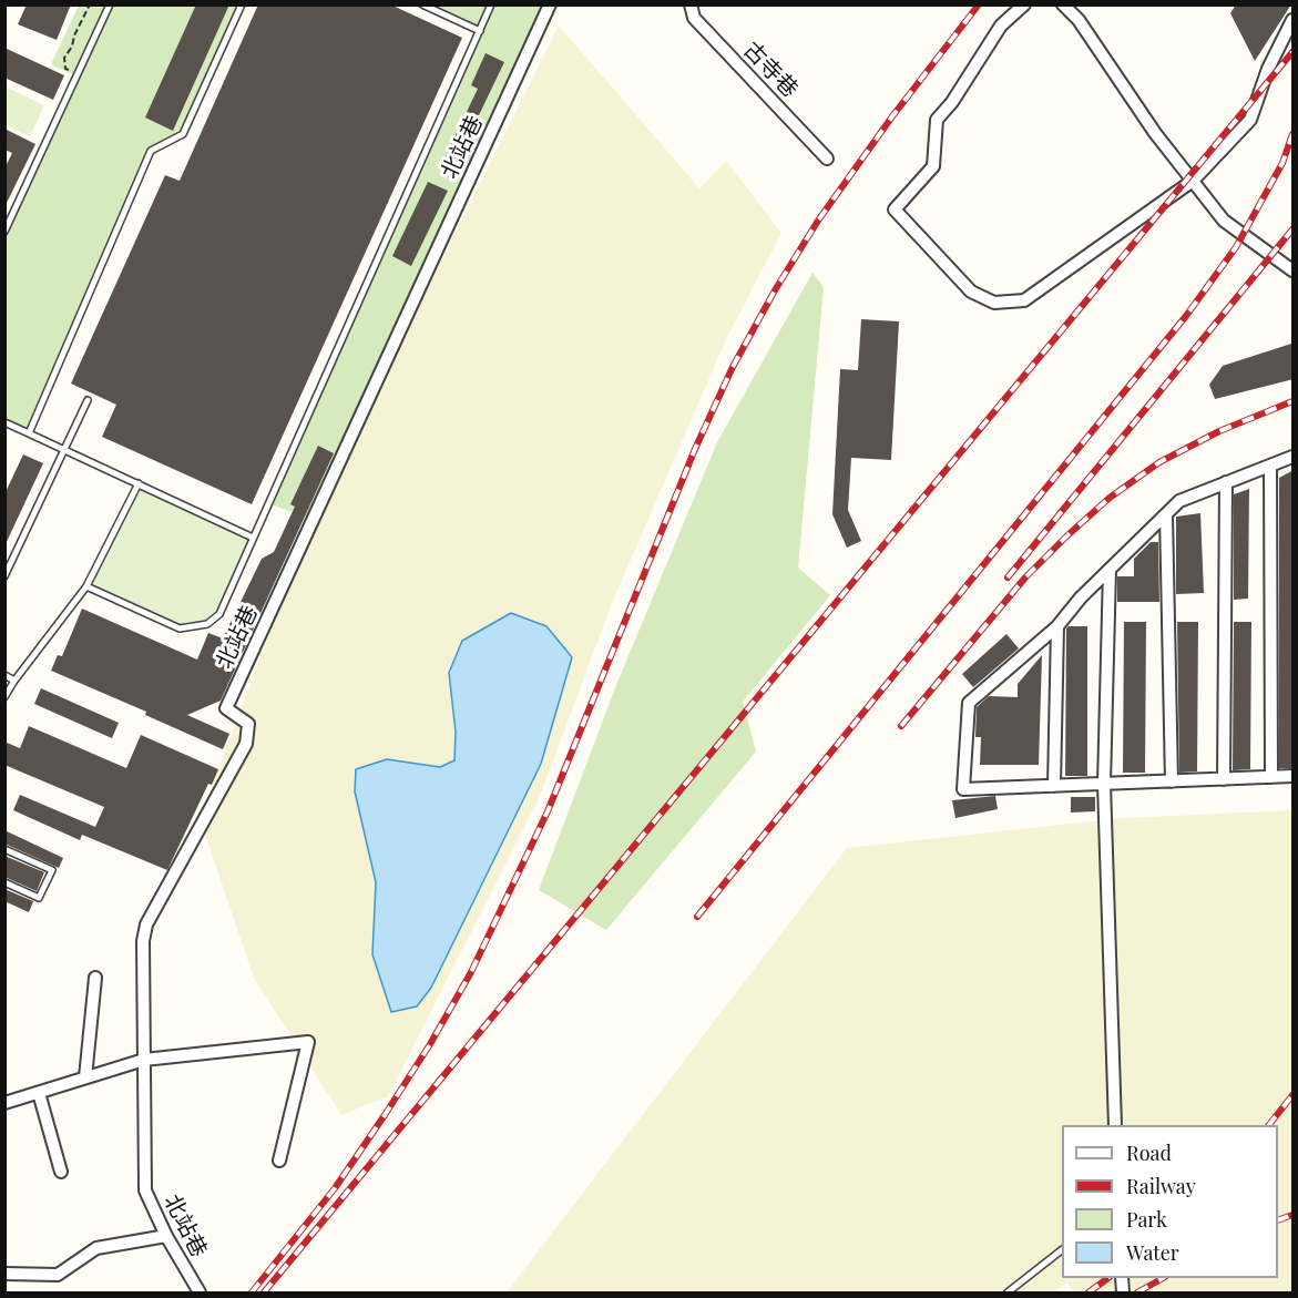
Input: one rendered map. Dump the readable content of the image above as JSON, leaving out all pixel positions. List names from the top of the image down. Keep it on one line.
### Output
{"streets":{"street":["古寺巷","北站巷"]},"legend":["Road","Railway","Park","Water"]}
